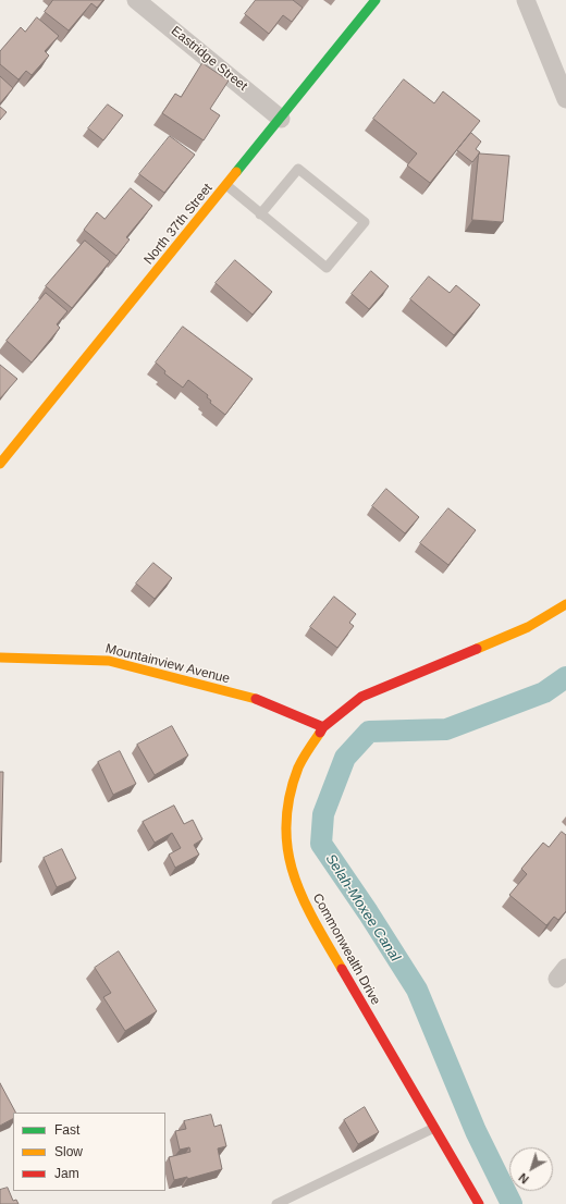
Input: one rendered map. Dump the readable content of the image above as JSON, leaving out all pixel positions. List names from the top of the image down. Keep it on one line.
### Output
{"streets":{"street":["Eastridge Street","North 37th Street","Mountainview Avenue","Commonwealth Drive"]},"crossings":[["Eastridge Street","North 37th Street"],["Mountainview Avenue","Commonwealth Drive"]],"water":["Selah-Moxee Canal"],"legend":["Fast","Slow","Jam"],"north":"bottom left"}
